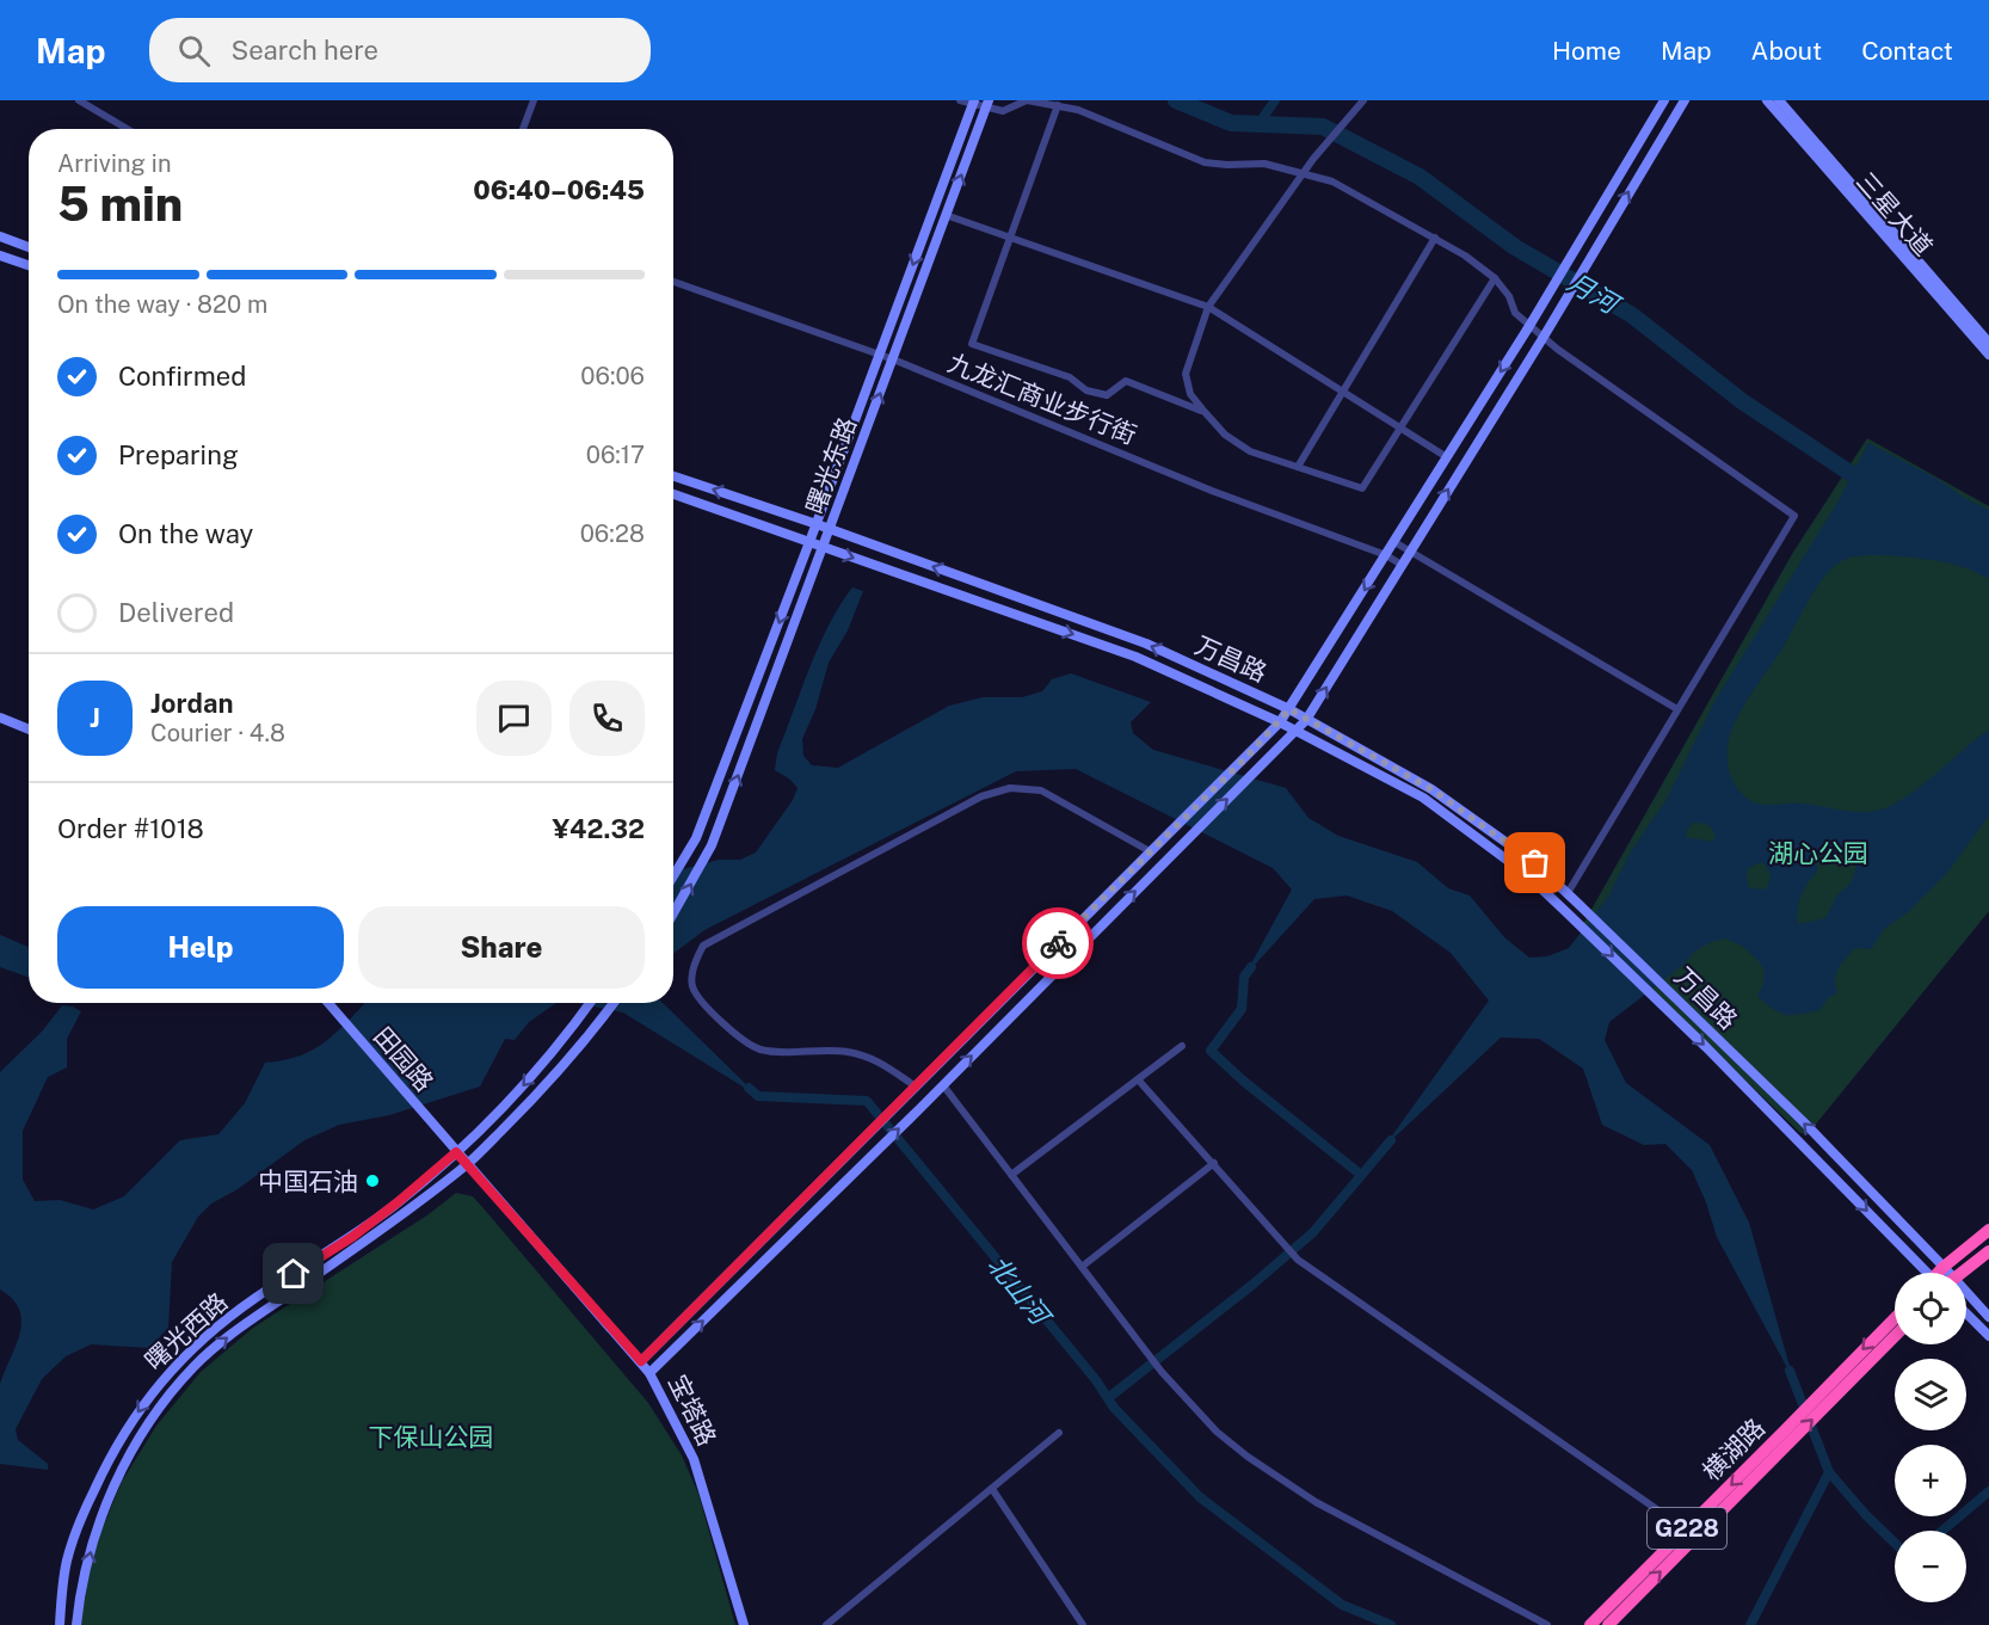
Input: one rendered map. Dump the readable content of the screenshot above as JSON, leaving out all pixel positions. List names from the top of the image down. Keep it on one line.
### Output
{"streets":{"highway":["横湖路","G228"],"main road":["三星大道","曙光东路","万昌路","田园路","曙光西路","宝塔路"],"street":["九龙汇商业步行街"]},"crossings":[["九龙汇商业步行街","曙光东路"],["曙光东路","万昌路"],["田园路","曙光西路"],["田园路","宝塔路"],["曙光西路","宝塔路"]],"water":["月河","北山河"],"parks":["湖心公园","下保山公园"],"places":["中国石油"],"page":{"header":"Map","search":"Search here","nav":["Home","Map","About","Contact"],"heading":["5 min","Arriving in","06:40–06:45"],"panel":["Jordan","Courier · 4.8","Order #1018","¥42.32"],"bar":"On the way · 820 m","list":[["Confirmed","06:06"],["Preparing","06:17"],["On the way","06:28"],"Delivered"],"round":"J","buttons":["Help","Share"],"map_buttons":["+","−"]}}
